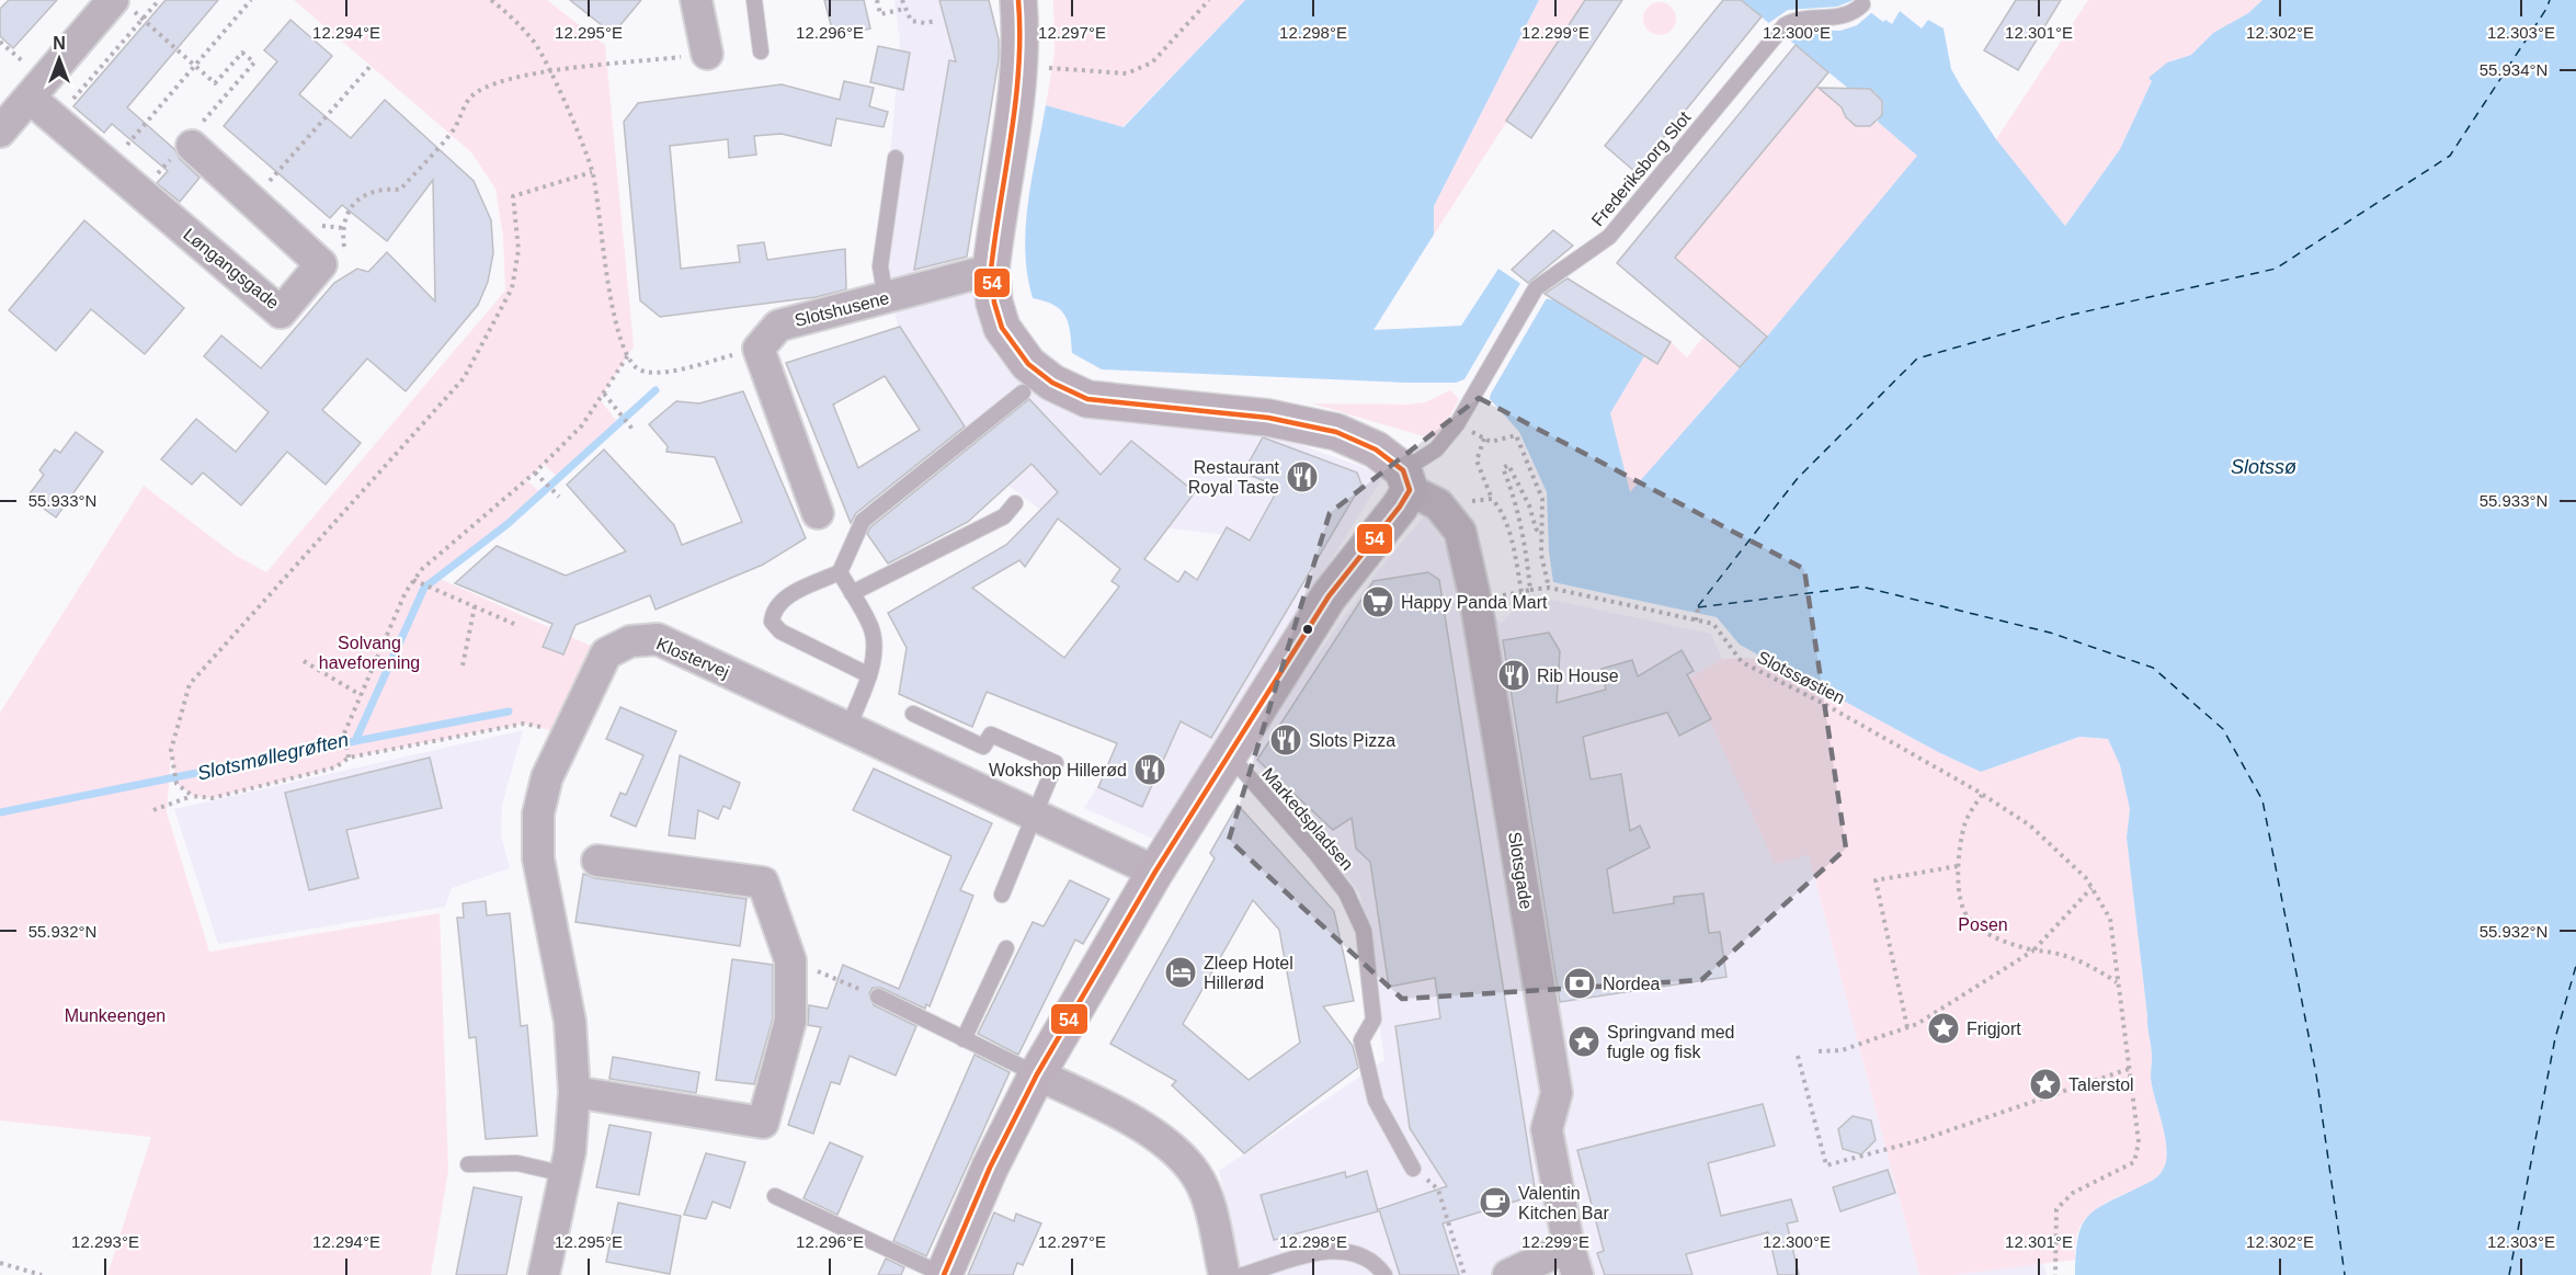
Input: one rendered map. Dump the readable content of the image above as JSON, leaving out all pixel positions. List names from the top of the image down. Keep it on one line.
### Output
{"streets":{"street":["Løngangsgade","Slotshusene","Klostervej","Slotsgade"],"lane":["Frederiksborg Slot","Markedspladsen"],"path":["Slotssøstien"]},"crossings":[["Frederiksborg Slot","Slotsgade"],["Slotshusene","Slotsgade"]],"water":["Slotssø","Slotsmøllegrøften"],"parks":["Solvang haveforening","Posen","Munkeengen"],"places":{"restaurant":["Restaurant Royal Taste","Rib House","Slots Pizza","Wokshop Hillerød"],"supermarket":["Happy Panda Mart"],"hotel":["Zleep Hotel Hillerød"],"bank":["Nordea"],"place":["Frigjort","Springvand med fugle og fisk","Talerstol"],"cafe":["Valentin Kitchen Bar"]},"lines":["transit line 54"],"north":"top","coordinates":["12.294°E","12.295°E","12.296°E","12.297°E","12.298°E","12.299°E","12.300°E","12.301°E","12.302°E","12.303°E","55.934°N","55.933°N","55.932°N","12.293°E"]}
